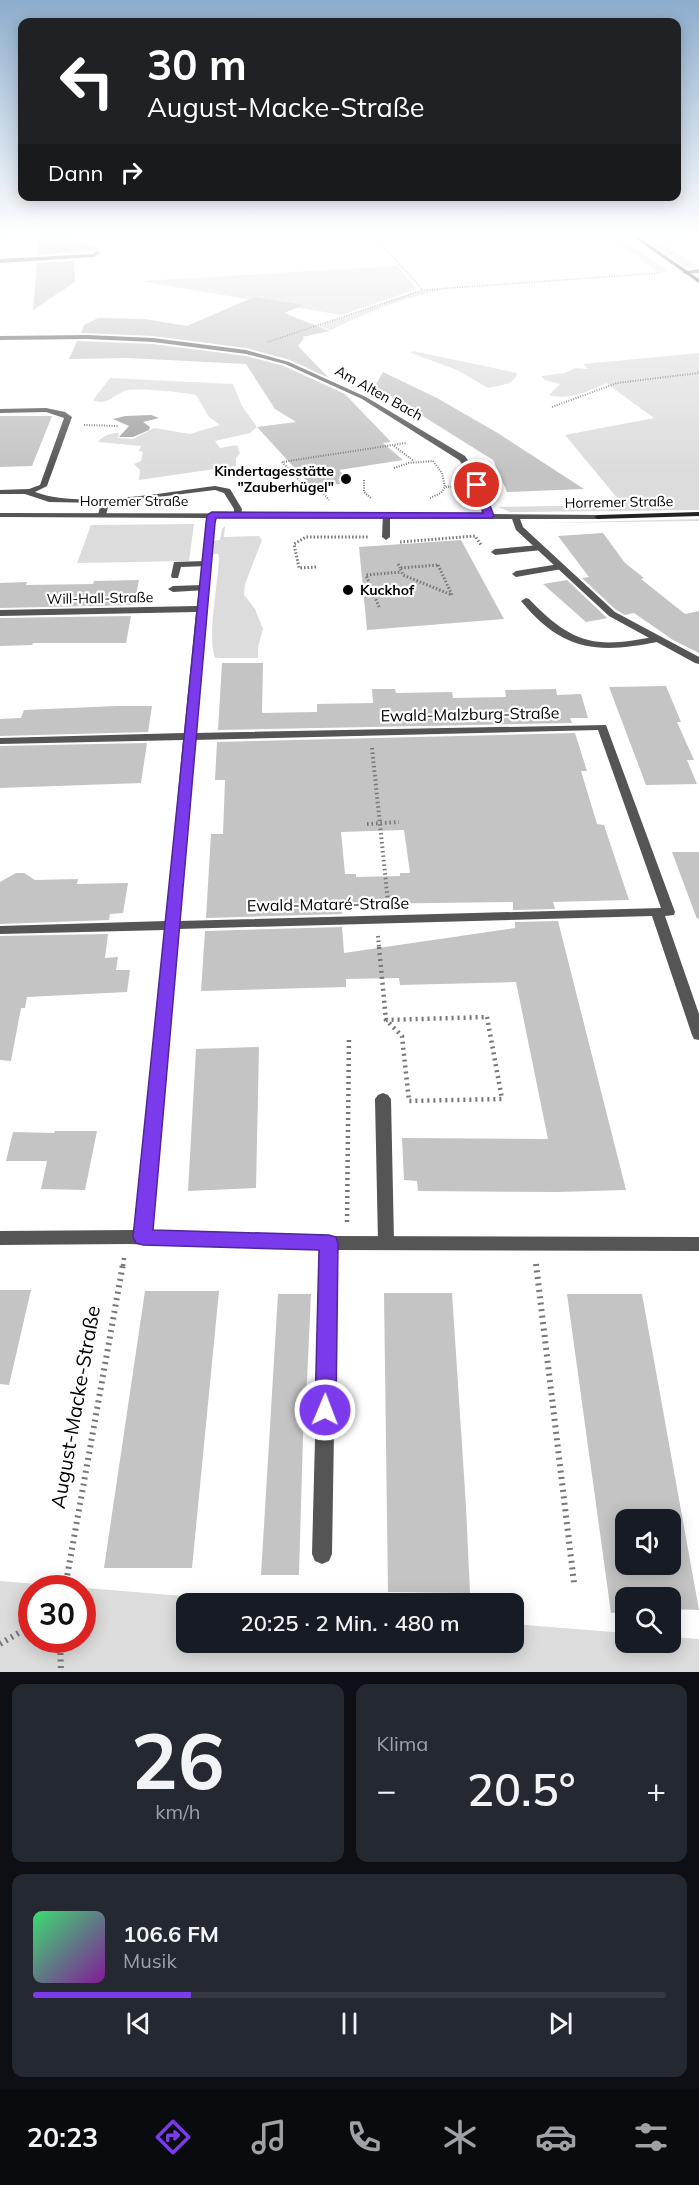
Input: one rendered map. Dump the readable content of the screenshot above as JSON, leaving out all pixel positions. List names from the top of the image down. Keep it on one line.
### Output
{"streets":{"main road":["Horremer Straße"],"street":["Am Alten Bach","Will-Hall-Straße","Ewald-Malzburg-Straße","Ewald-Mataré-Straße"],"path":["August-Macke-Straße"]},"crossings":[["Am Alten Bach","Horremer Straße"],["Ewald-Malzburg-Straße","Ewald-Mataré-Straße"]],"places":["Kindertagesstätte \"Zauberhügel\"","Kuckhof"],"page":{"turn":["30 m","August-Macke-Straße"],"then":"Dann","limit":"30","trip":"20:25 · 2 Min. · 480 m","tile":[["26","km/h"],"Klima"],"heat":["−","20.5°","+"],"song":["106.6 FM","Musik"],"tabs":"20:23"}}
